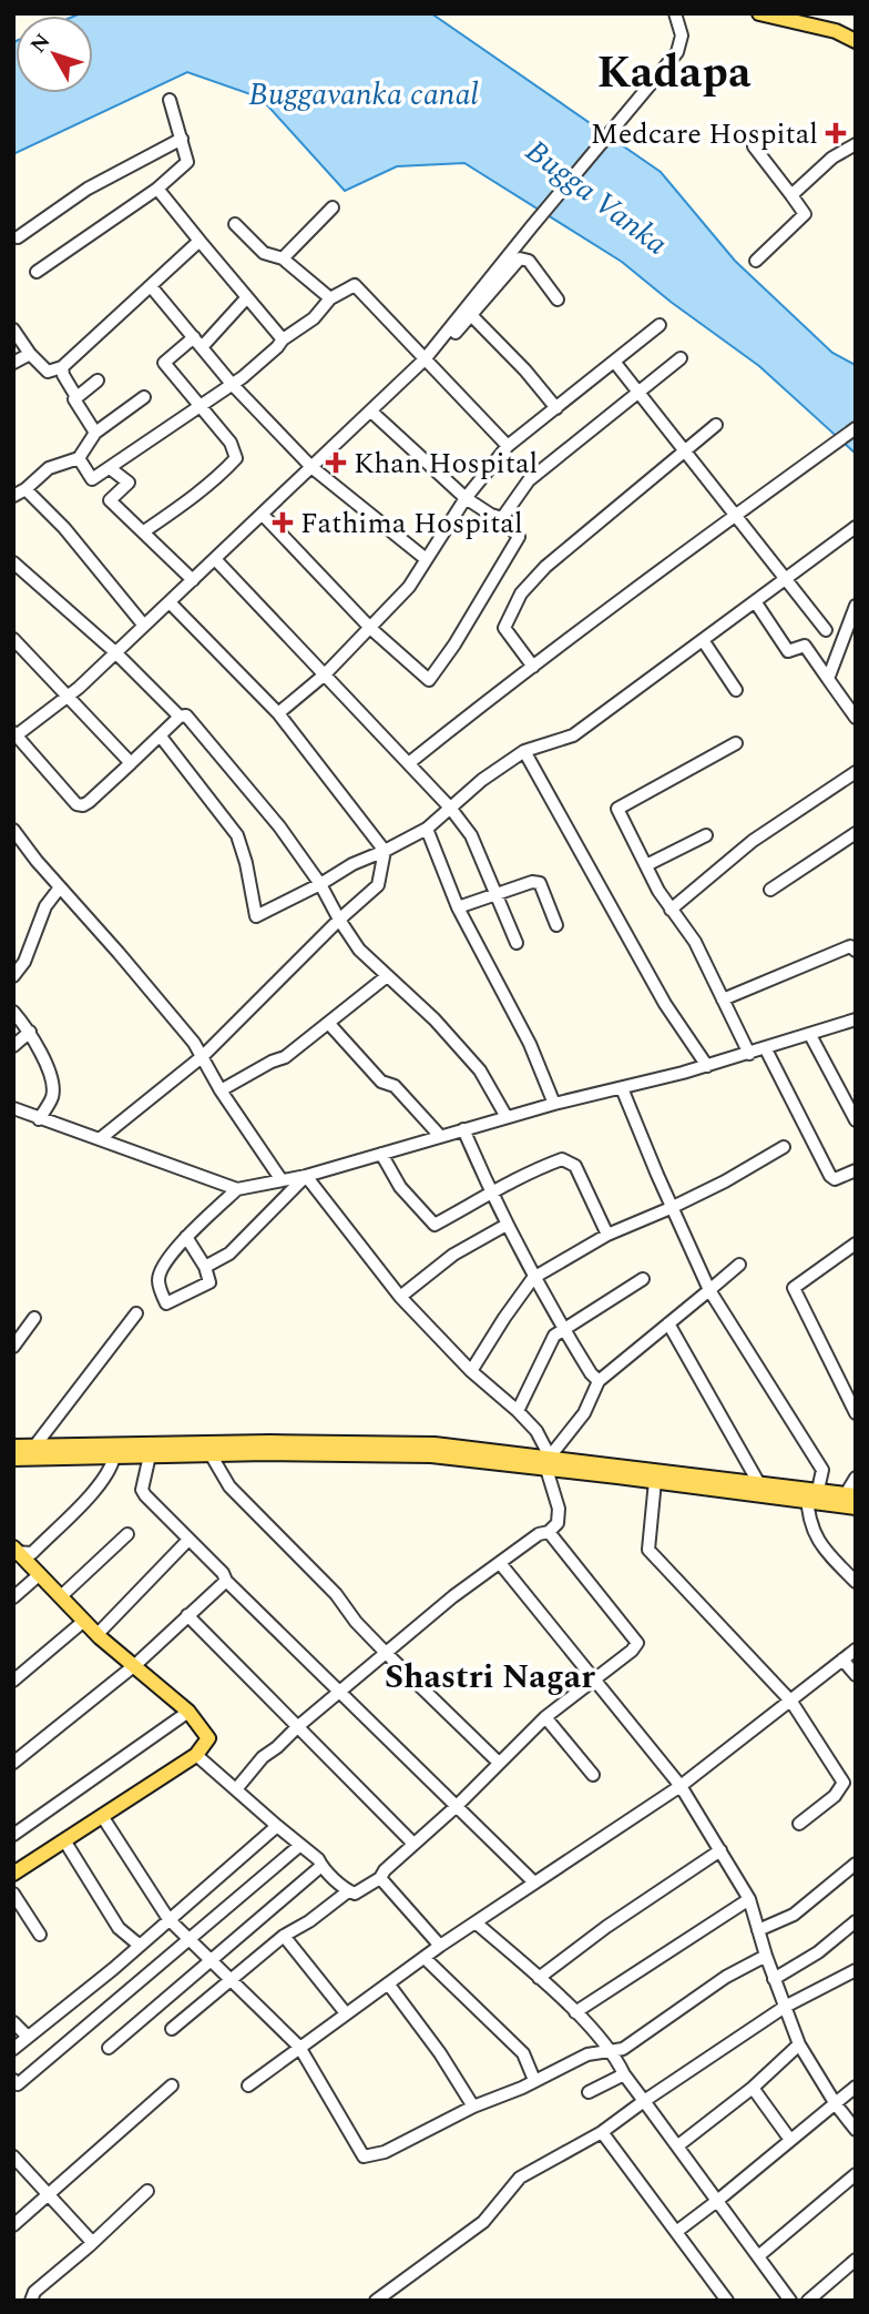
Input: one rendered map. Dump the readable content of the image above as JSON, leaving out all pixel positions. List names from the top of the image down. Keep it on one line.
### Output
{"districts":["Kadapa","Shastri Nagar"],"water":["Buggavanka canal","Bugga Vanka"],"places":{"health":["Medcare Hospital","Khan Hospital","Fathima Hospital"]},"north":"top left"}
